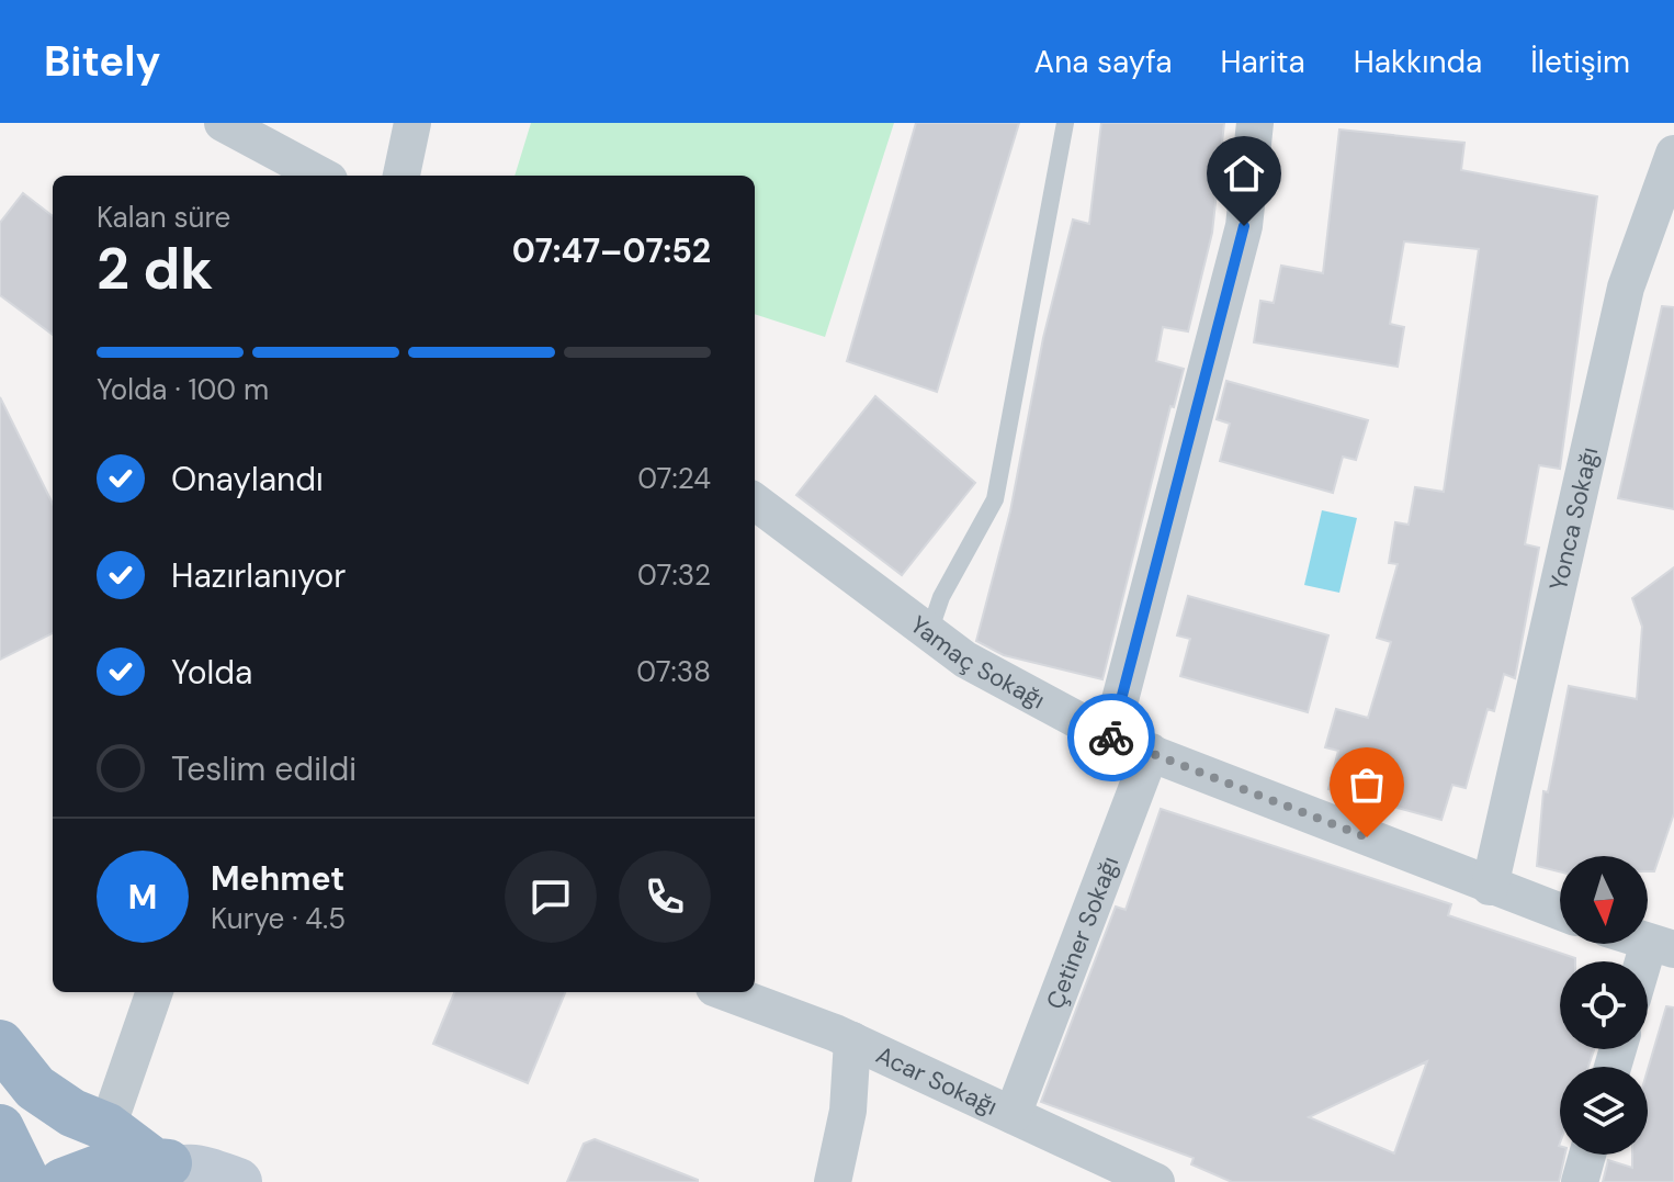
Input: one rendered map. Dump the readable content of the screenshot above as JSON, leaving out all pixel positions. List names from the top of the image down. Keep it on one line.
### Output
{"streets":{"street":["Yonca Sokağı","Yamaç Sokağı","Çetiner Sokağı","Acar Sokağı"]},"crossings":[["Yonca Sokağı","Yamaç Sokağı"],["Yamaç Sokağı","Çetiner Sokağı"],["Çetiner Sokağı","Acar Sokağı"]],"north":"bottom","page":{"header":"Bitely","nav":["Ana sayfa","Harita","Hakkında","İletişim"],"heading":["2 dk","Kalan süre","07:47–07:52"],"panel":["Mehmet","Kurye · 4.5"],"bar":"Yolda · 100 m","list":[["Onaylandı","07:24"],["Hazırlanıyor","07:32"],["Yolda","07:38"],"Teslim edildi"],"round":"M"}}
